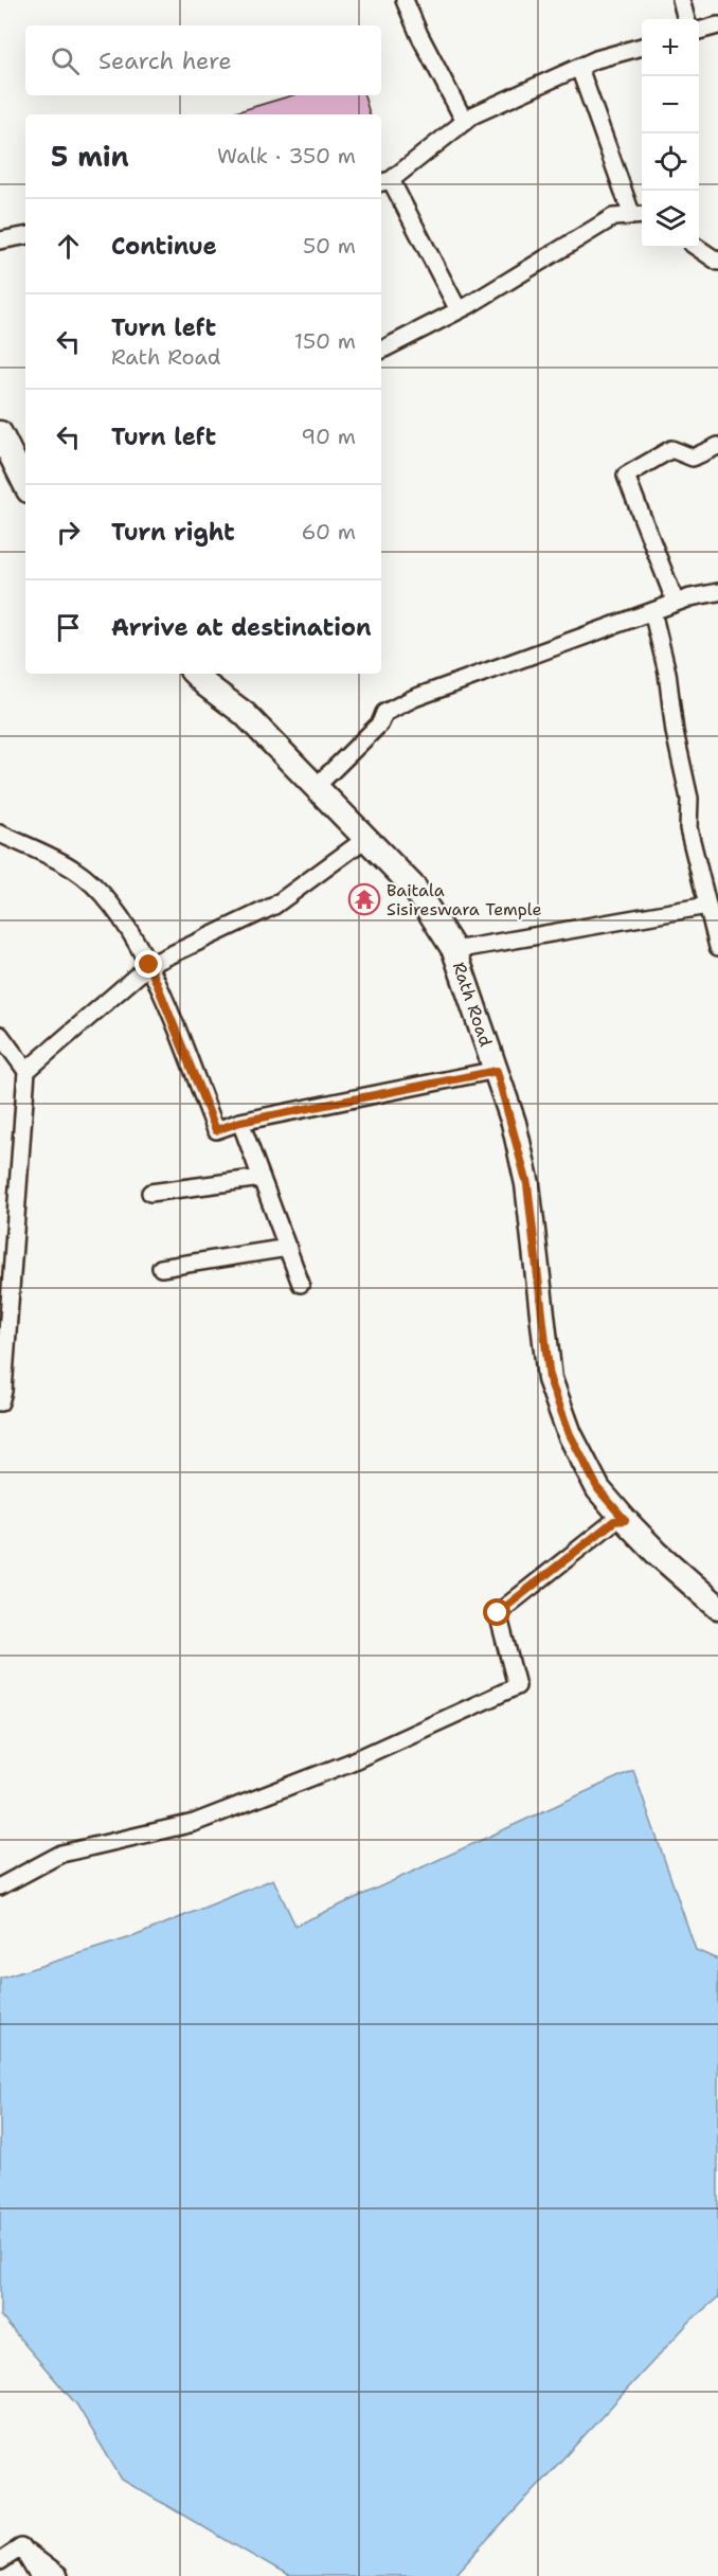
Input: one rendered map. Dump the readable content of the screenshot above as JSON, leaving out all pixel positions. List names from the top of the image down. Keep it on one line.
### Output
{"streets":{"street":["Rath Road"]},"places":{"temple":["Baitala Sisireswara Temple"]},"page":{"map_buttons":["+","−"],"search":"Search here","heading":["5 min","Walk · 350 m"],"list":[["Continue","50 m"],["Turn left","Rath Road","150 m"],["Turn left","90 m"],["Turn right","60 m"],"Arrive at destination"]}}
